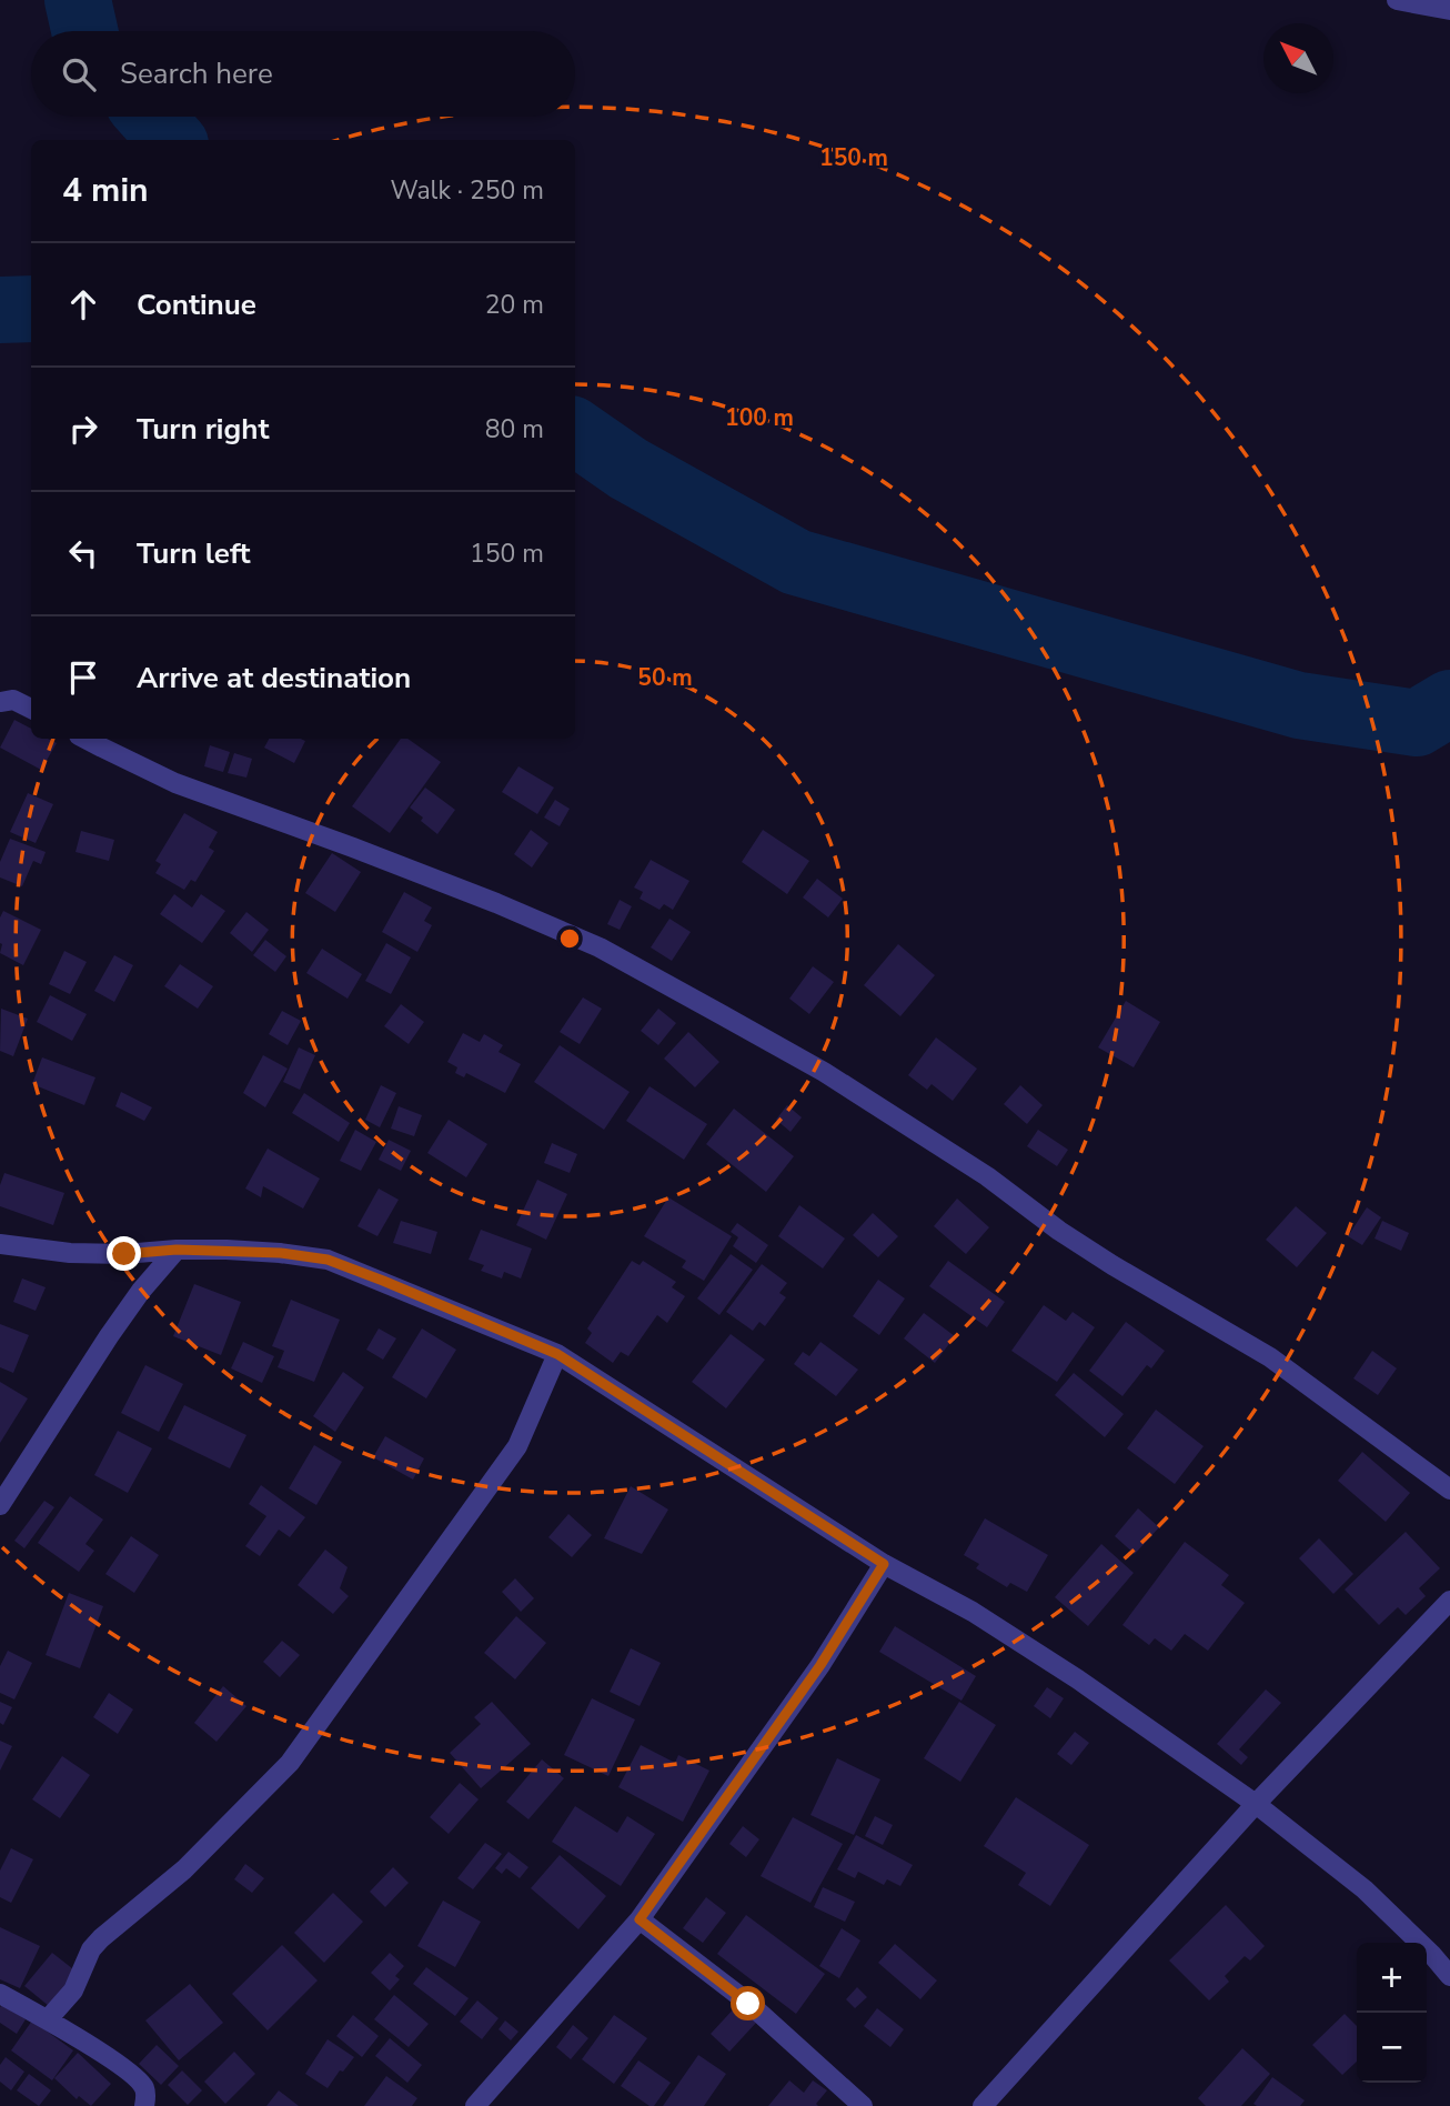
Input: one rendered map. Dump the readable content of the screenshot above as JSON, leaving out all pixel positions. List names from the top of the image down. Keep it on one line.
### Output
{"north":"top left","page":{"search":"Search here","heading":["4 min","Walk · 250 m"],"list":[["Continue","20 m"],["Turn right","80 m"],["Turn left","150 m"],"Arrive at destination"],"map_buttons":["+","−"]},"rings":["150 m","100 m","50 m"]}
